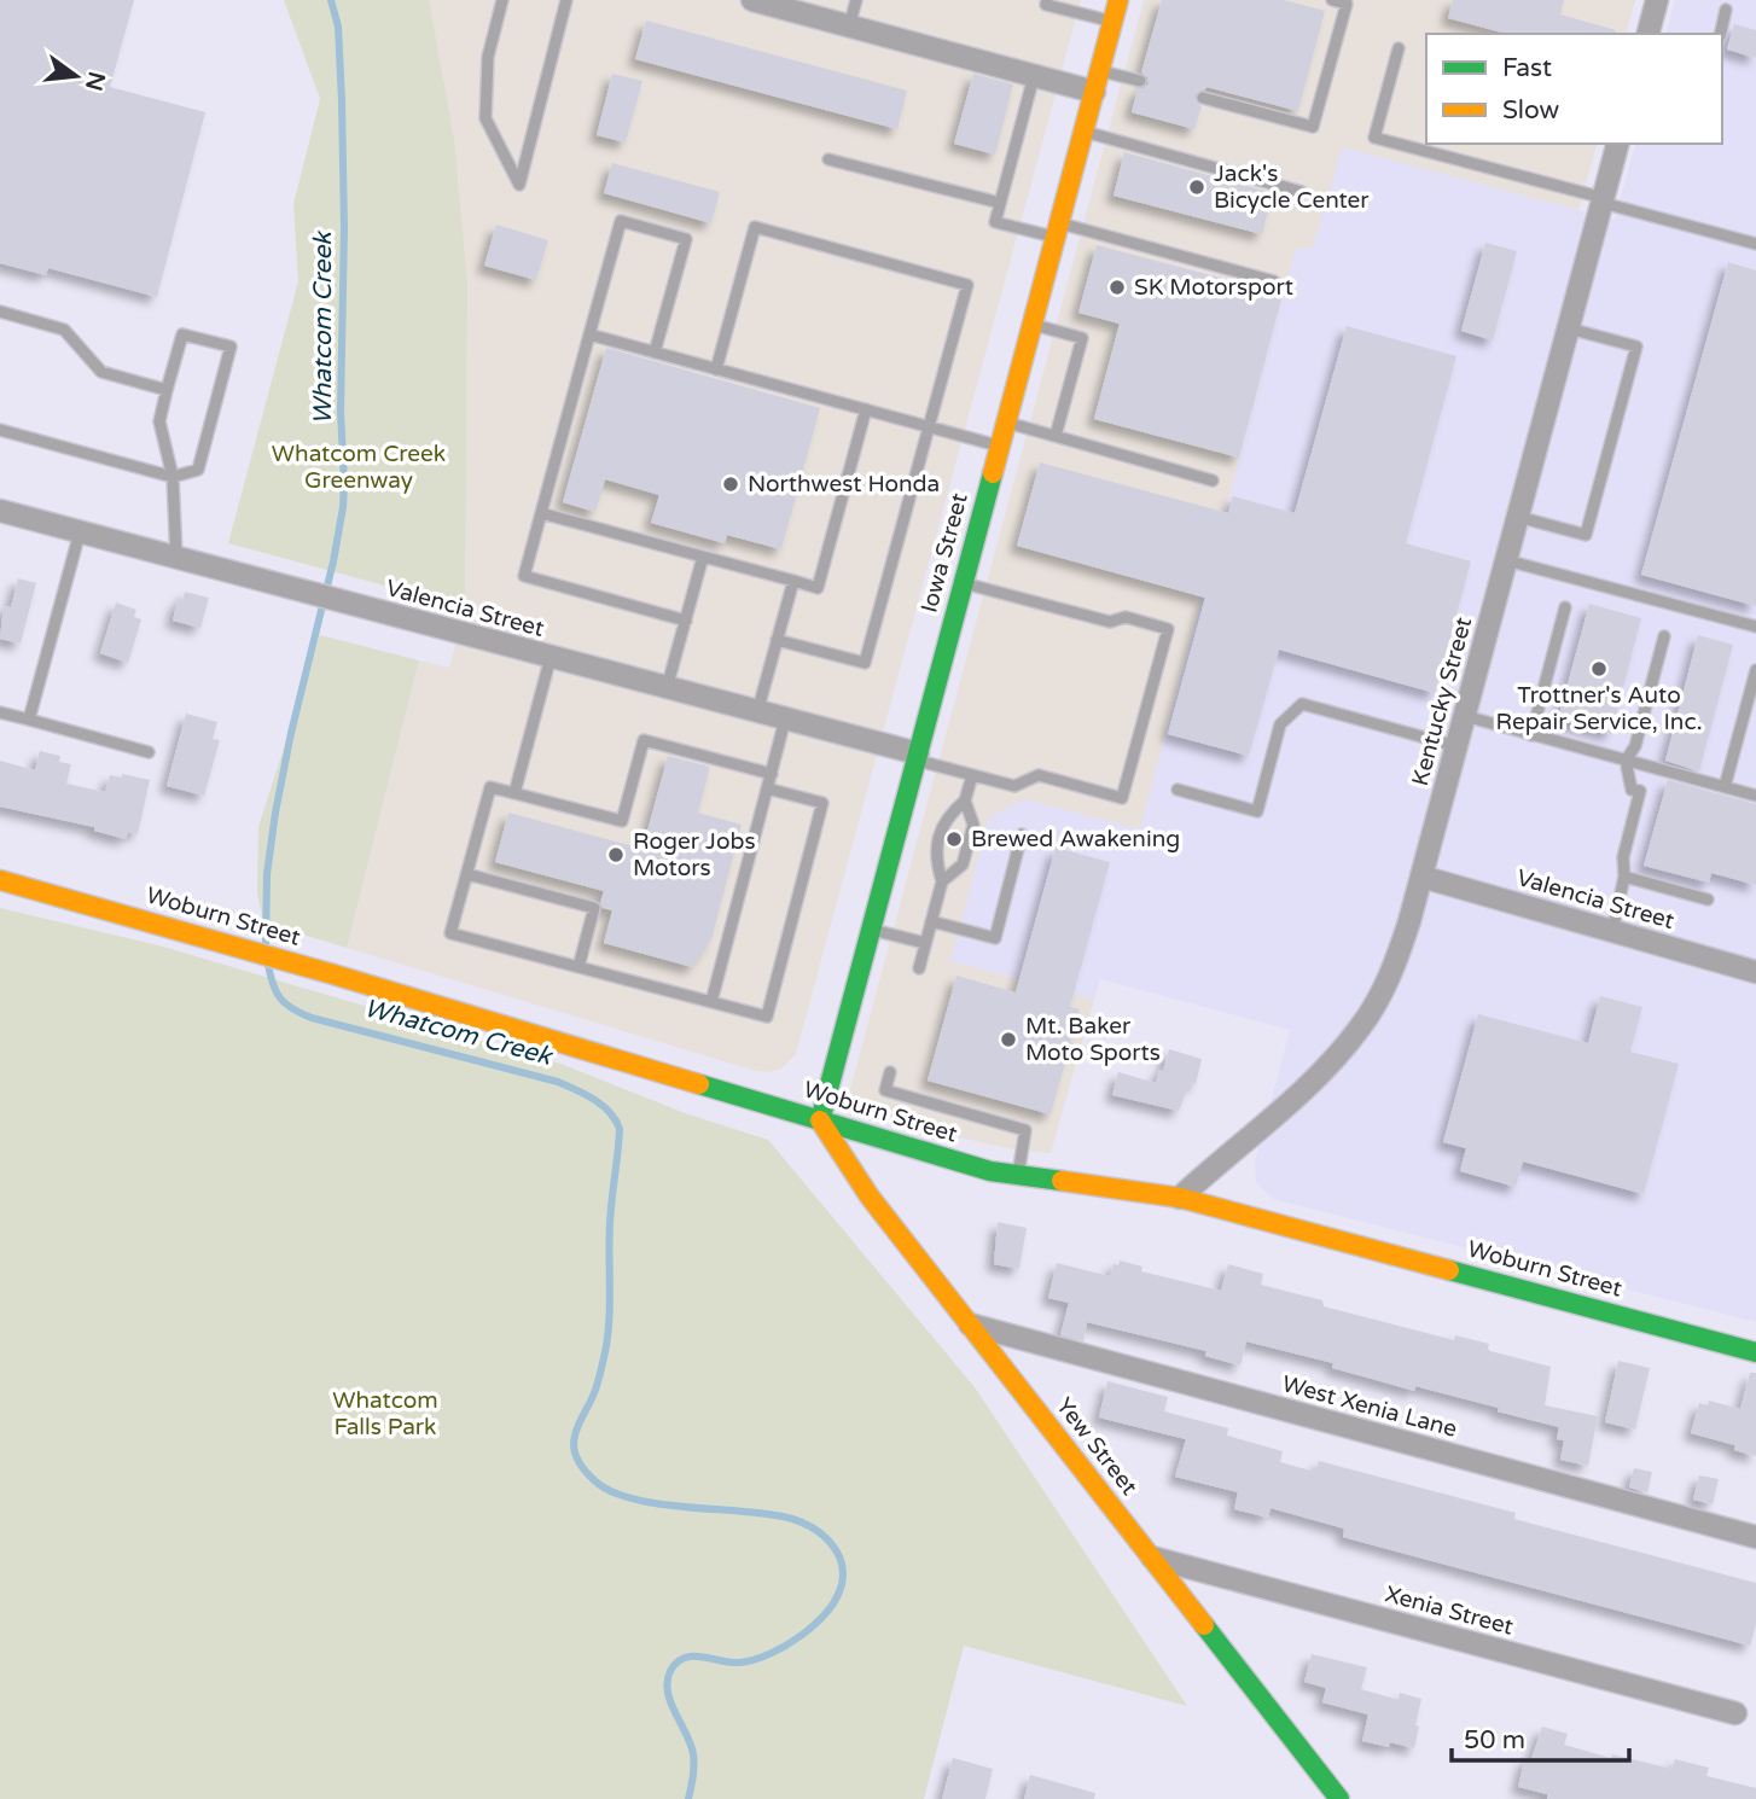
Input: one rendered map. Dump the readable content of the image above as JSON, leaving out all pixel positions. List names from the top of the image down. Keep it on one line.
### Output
{"streets":{"main road":["Iowa Street","Woburn Street","Yew Street"],"street":["Valencia Street","Kentucky Street","West Xenia Lane","Xenia Street"]},"crossings":[["Iowa Street","Valencia Street"],["Iowa Street","Woburn Street"],["Iowa Street","Yew Street"],["Valencia Street","Kentucky Street"],["Kentucky Street","Woburn Street"],["Woburn Street","Yew Street"],["West Xenia Lane","Yew Street"],["Yew Street","Xenia Street"]],"water":["Whatcom Creek"],"parks":["Whatcom Creek Greenway","Whatcom Falls Park"],"places":["Jack's Bicycle Center","SK Motorsport","Northwest Honda","Trottner's Auto Repair Service, Inc.","Brewed Awakening","Roger Jobs Motors","Mt. Baker Moto Sports"],"legend":["Fast","Slow"],"scale_bar":"50 m","north":"right"}
